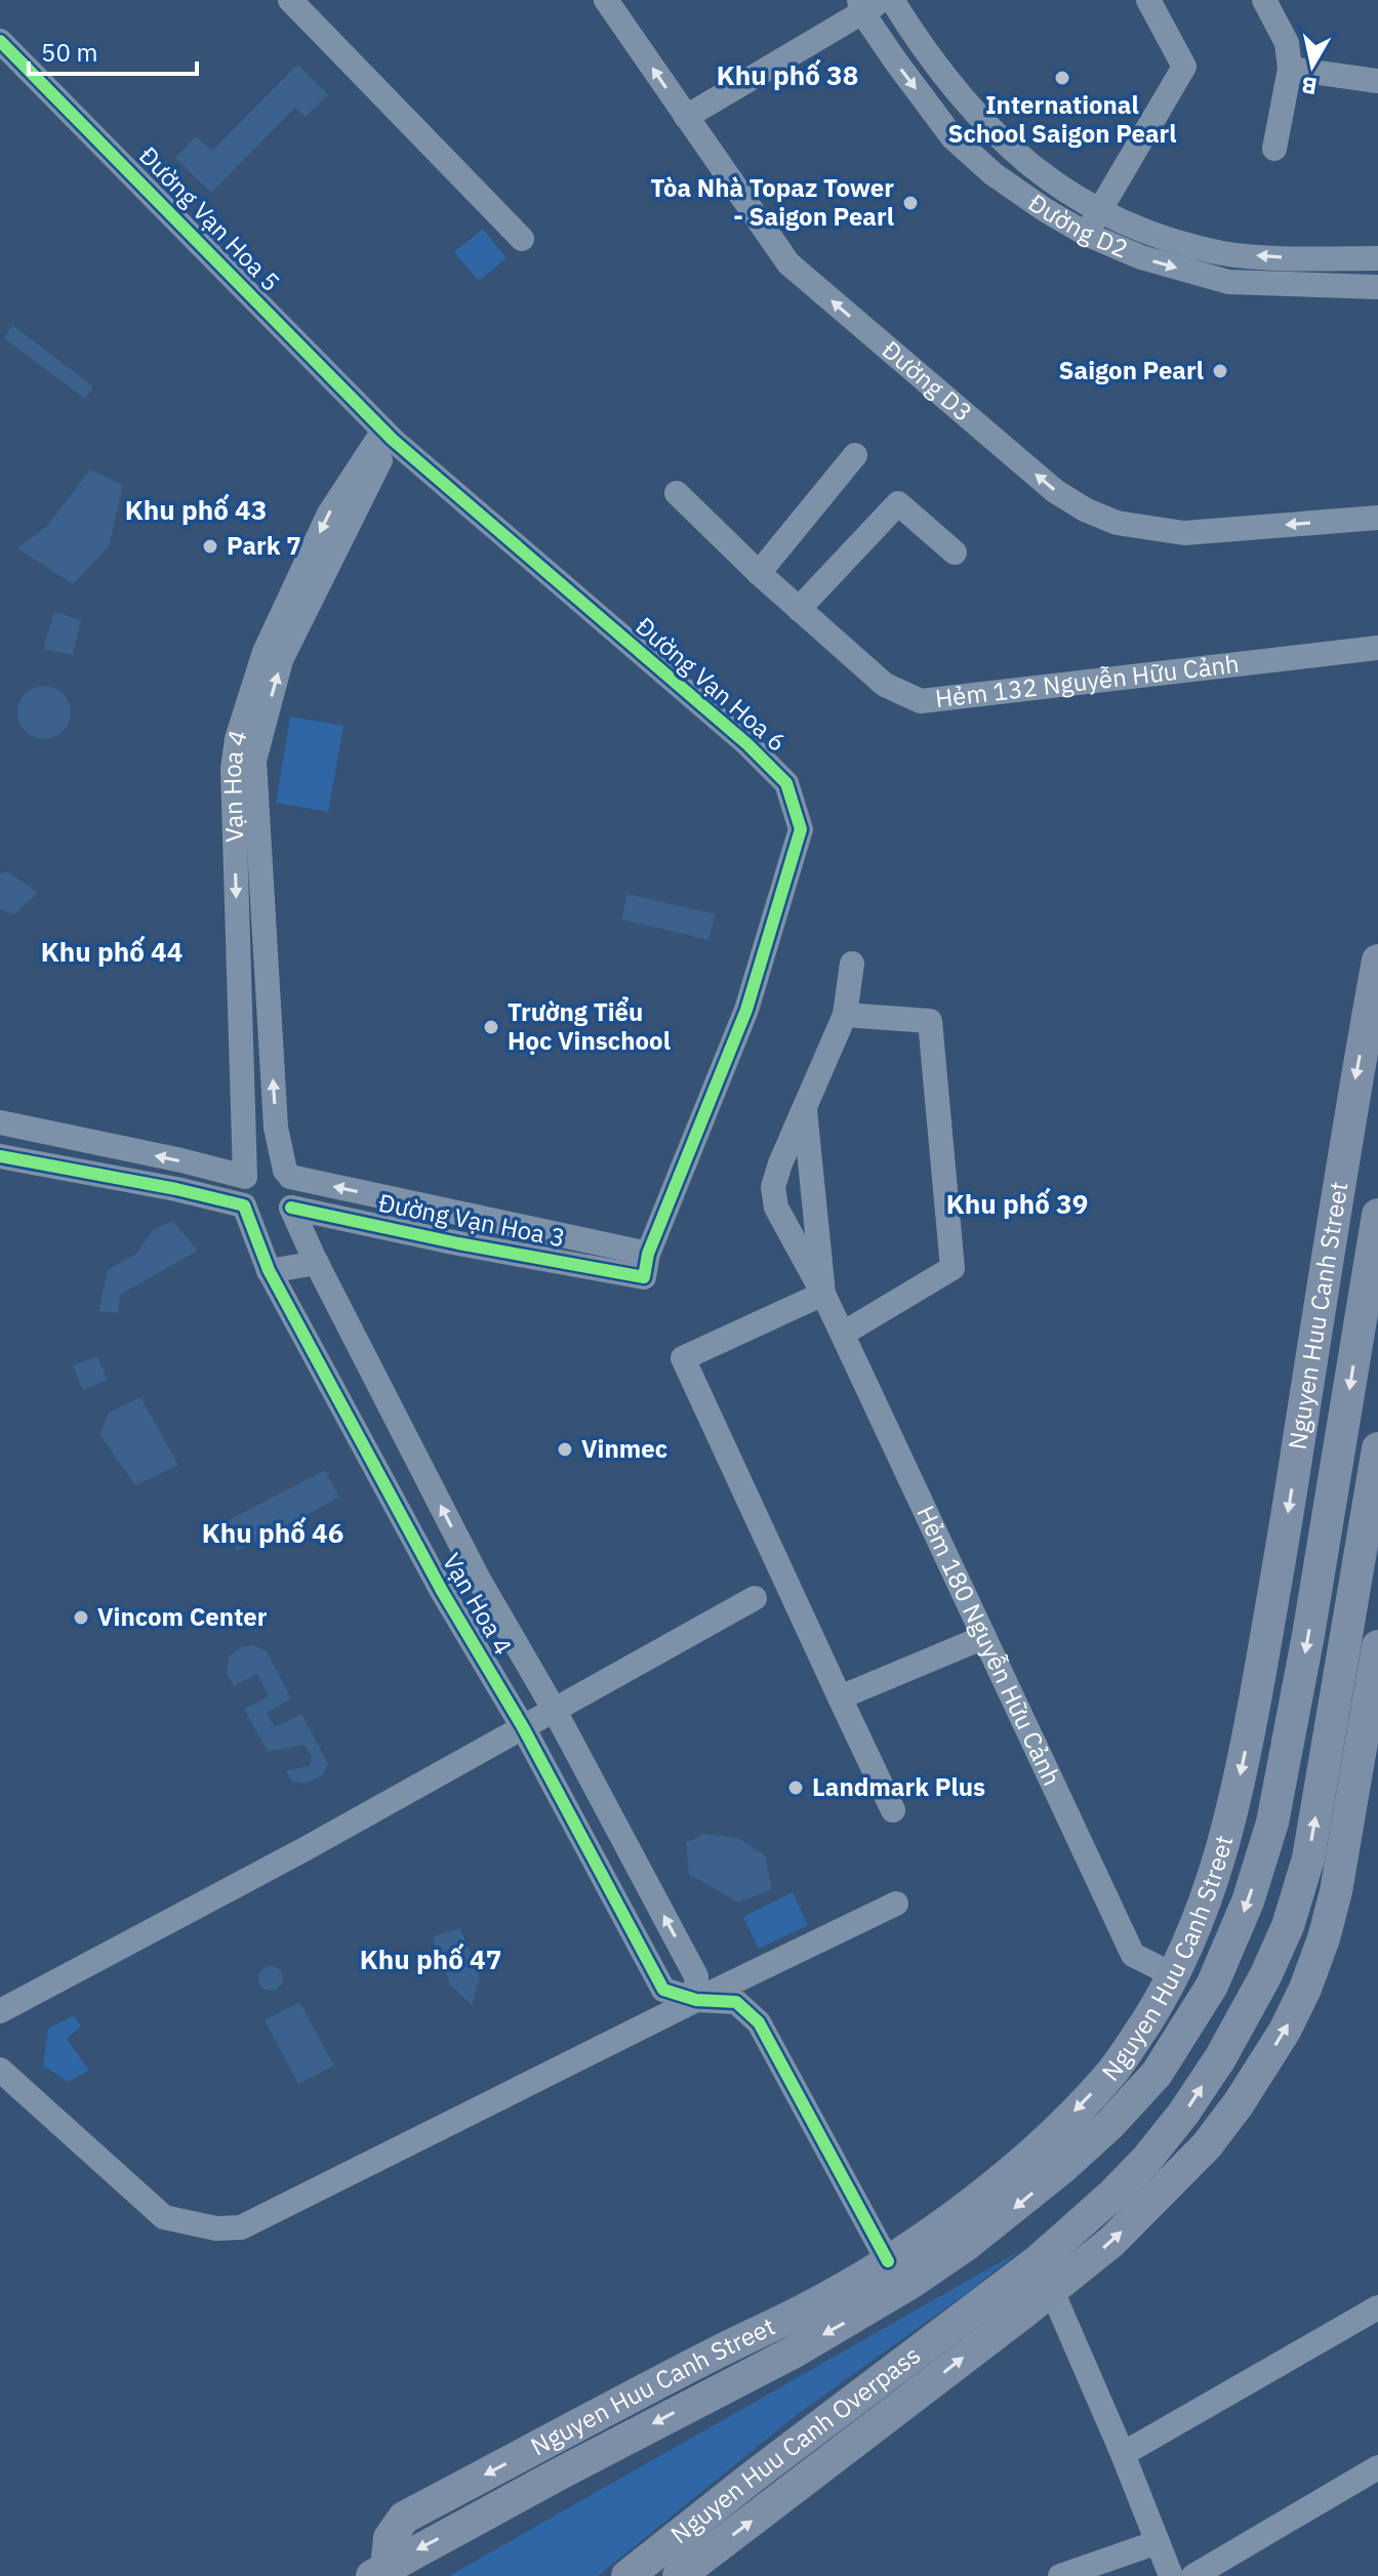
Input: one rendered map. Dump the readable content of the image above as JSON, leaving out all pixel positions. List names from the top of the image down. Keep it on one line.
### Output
{"streets":{"main road":["Nguyen Huu Canh Street","Nguyen Huu Canh Overpass"],"street":["Đường Vạn Hoa 5","Đường D2","Đường D3","Hẻm 132 Nguyễn Hữu Cảnh","Đường Vạn Hoa 6","Vạn Hoa 4","Đường Vạn Hoa 3","Hẻm 180 Nguyễn Hữu Cảnh"]},"crossings":[["Đường Vạn Hoa 5","Đường Vạn Hoa 6"],["Đường Vạn Hoa 5","Vạn Hoa 4"],["Đường Vạn Hoa 6","Vạn Hoa 4"],["Đường Vạn Hoa 6","Đường Vạn Hoa 3"],["Vạn Hoa 4","Đường Vạn Hoa 3"],["Nguyen Huu Canh Street","Hẻm 180 Nguyễn Hữu Cảnh"]],"one_way":["Đường D3"],"districts":["Khu phố 38","Khu phố 43","Khu phố 44","Khu phố 39","Khu phố 46","Khu phố 47"],"places":["International School Saigon Pearl","Tòa Nhà Topaz Tower - Saigon Pearl","Saigon Pearl","Park 7","Trường Tiểu Học Vinschool","Vinmec","Vincom Center","Landmark Plus"],"scale_bar":"50 m","north":"bottom"}
